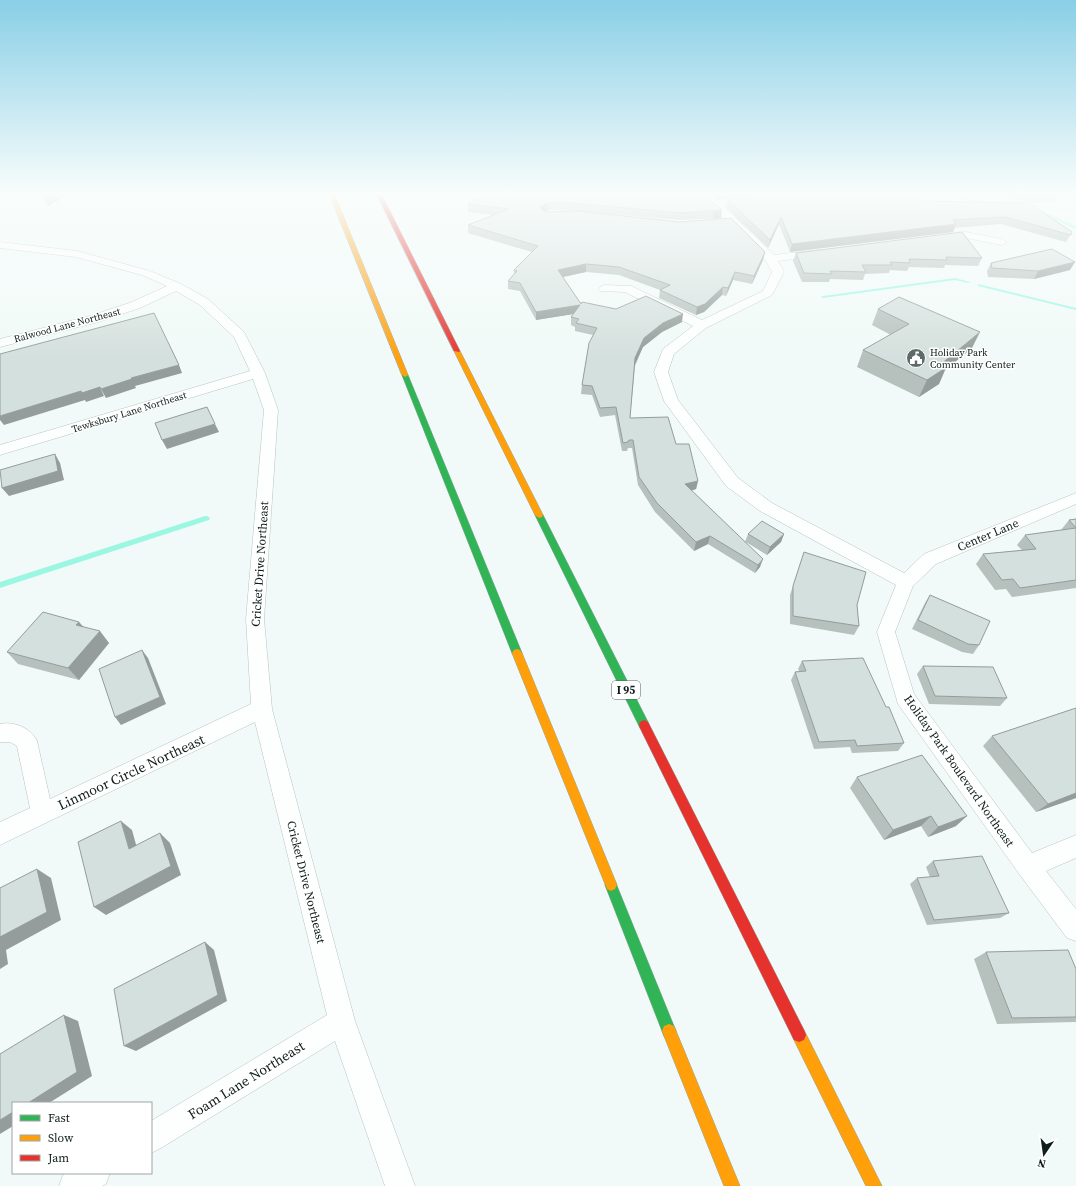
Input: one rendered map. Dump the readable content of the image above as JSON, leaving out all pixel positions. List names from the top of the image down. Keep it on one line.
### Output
{"streets":{"highway":["I 95"],"street":["Ralwood Lane Northeast","Tewksbury Lane Northeast","Center Lane","Cricket Drive Northeast","Holiday Park Boulevard Northeast","Linmoor Circle Northeast","Foam Lane Northeast"]},"crossings":[["Ralwood Lane Northeast","Cricket Drive Northeast"],["Tewksbury Lane Northeast","Cricket Drive Northeast"],["Center Lane","Holiday Park Boulevard Northeast"],["Cricket Drive Northeast","Linmoor Circle Northeast"],["Cricket Drive Northeast","Foam Lane Northeast"]],"places":{"public building":["Holiday Park Community Center"]},"legend":["Fast","Slow","Jam"],"north":"bottom"}
